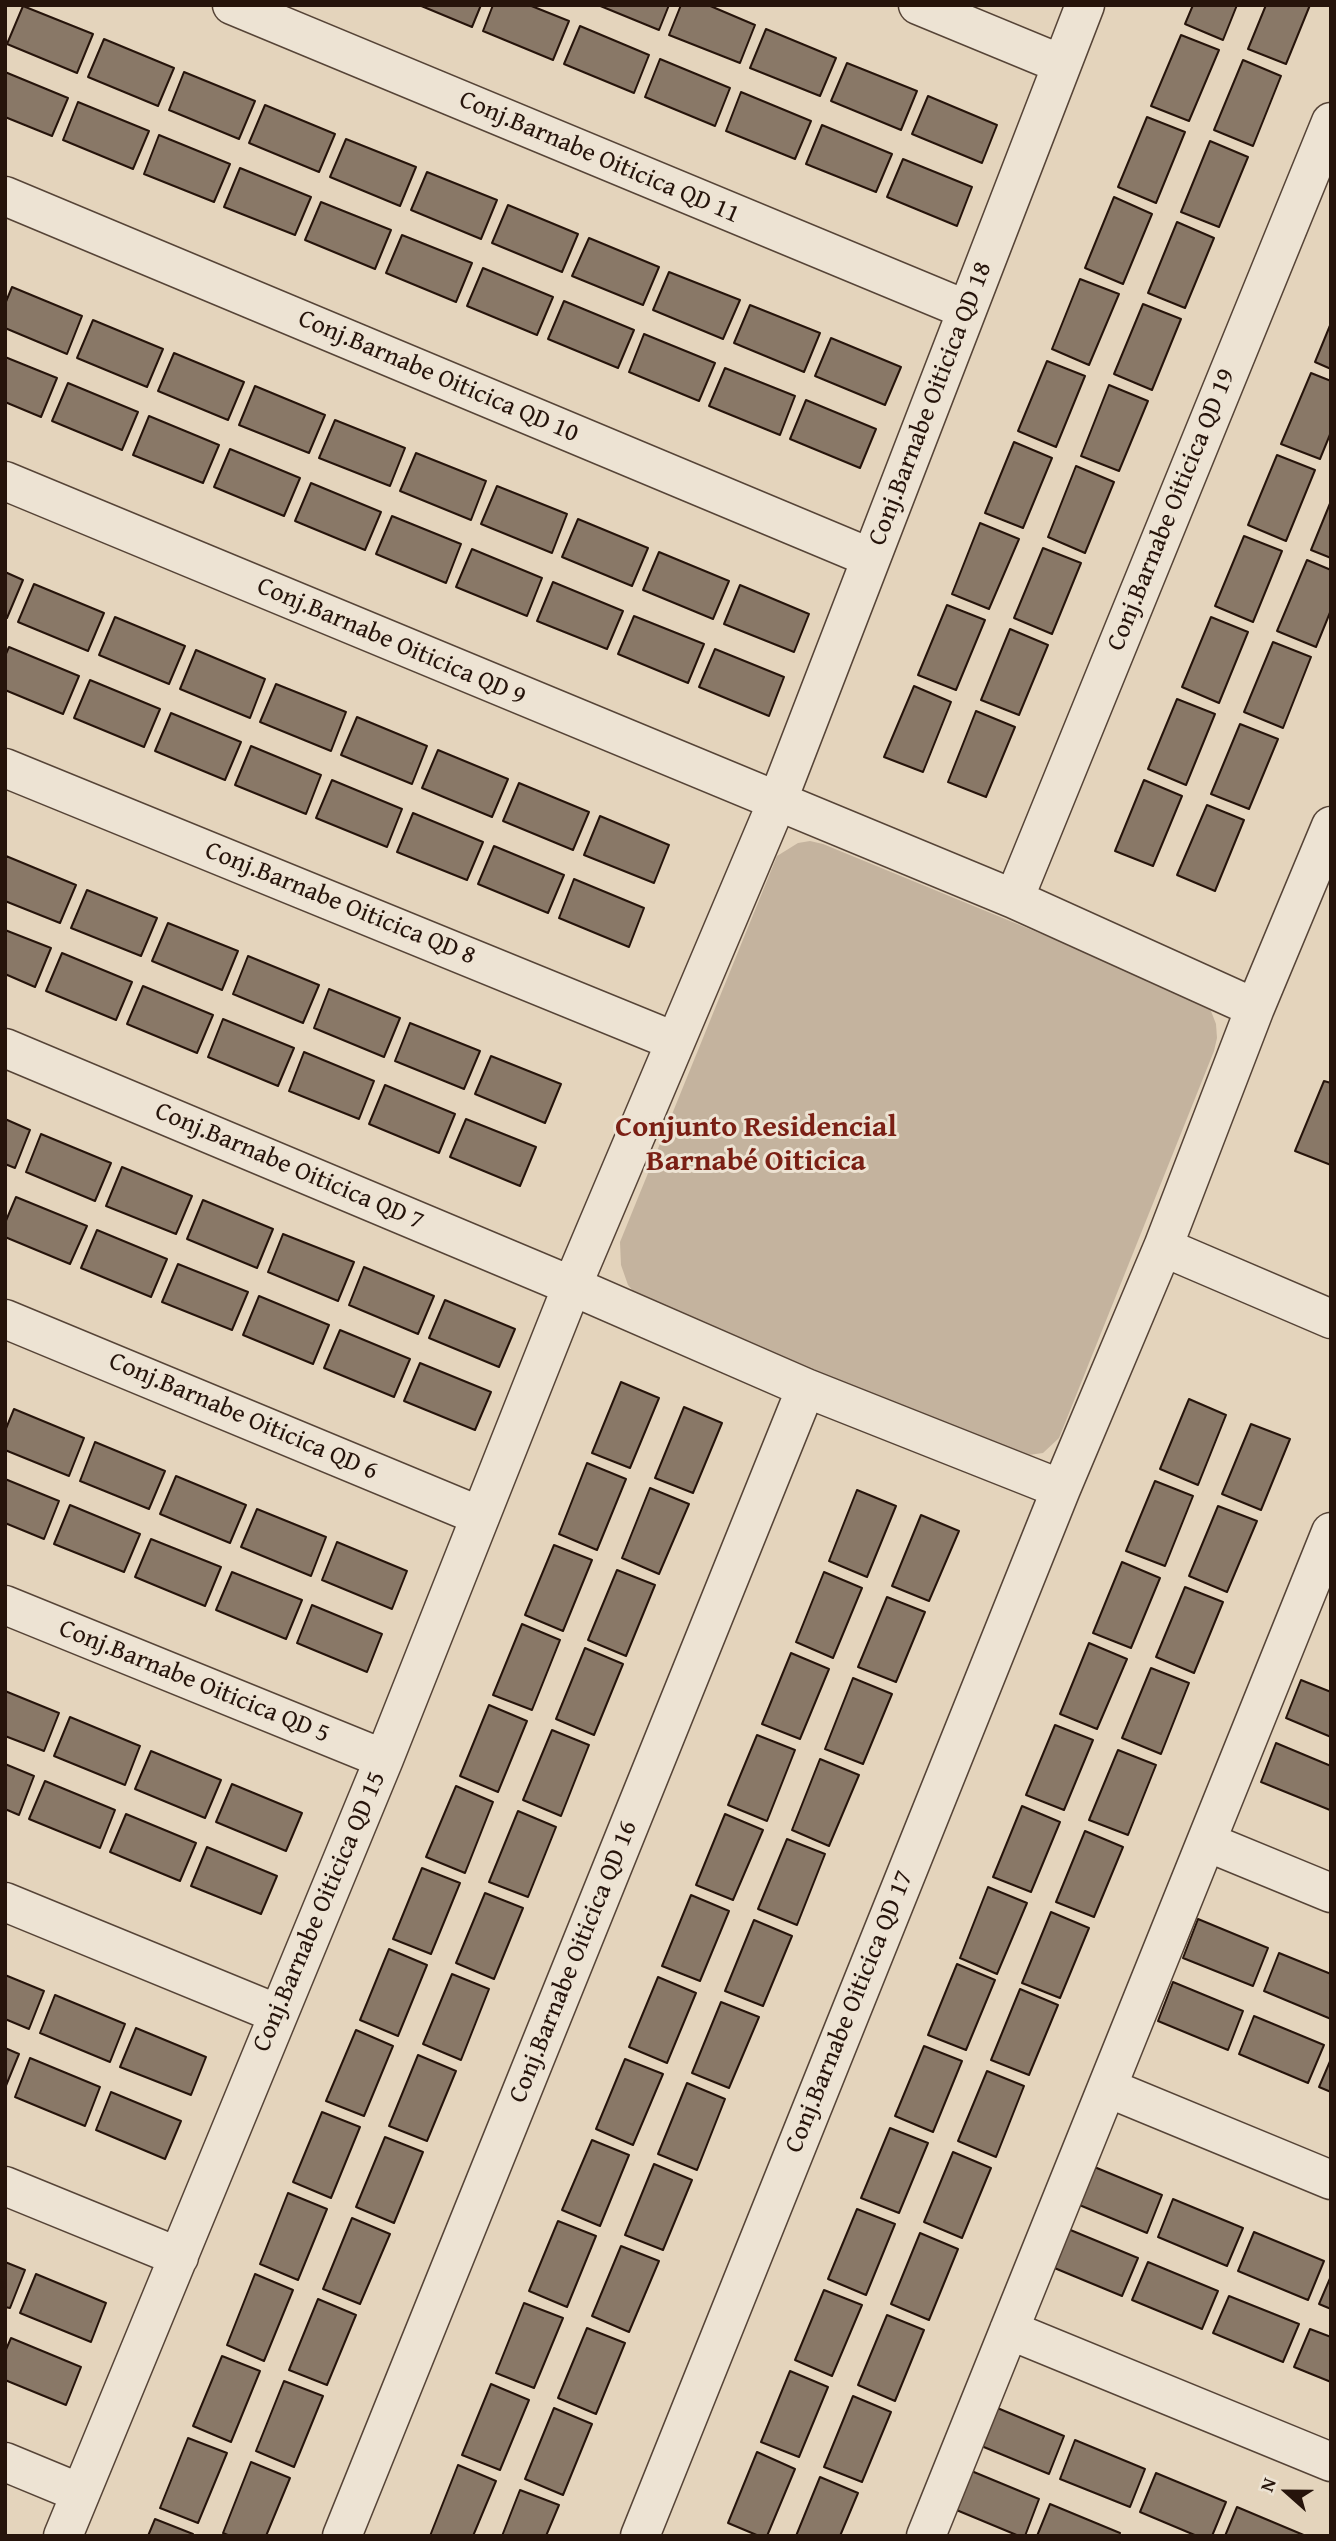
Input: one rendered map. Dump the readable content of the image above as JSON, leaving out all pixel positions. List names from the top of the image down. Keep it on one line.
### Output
{"streets":{"street":["Conj.Barnabe Oiticica QD 11","Conj.Barnabe Oiticica QD 10","Conj.Barnabe Oiticica QD 18","Conj.Barnabe Oiticica QD 19","Conj.Barnabe Oiticica QD 9","Conj.Barnabe Oiticica QD 8","Conj.Barnabe Oiticica QD 7","Conj.Barnabe Oiticica QD 6","Conj.Barnabe Oiticica QD 5","Conj.Barnabe Oiticica QD 15","Conj.Barnabe Oiticica QD 16","Conj.Barnabe Oiticica QD 17"]},"crossings":[["Conj.Barnabe Oiticica QD 11","Conj.Barnabe Oiticica QD 18"],["Conj.Barnabe Oiticica QD 10","Conj.Barnabe Oiticica QD 18"],["Conj.Barnabe Oiticica QD 18","Conj.Barnabe Oiticica QD 9"],["Conj.Barnabe Oiticica QD 18","Conj.Barnabe Oiticica QD 8"],["Conj.Barnabe Oiticica QD 18","Conj.Barnabe Oiticica QD 15"],["Conj.Barnabe Oiticica QD 19","Conj.Barnabe Oiticica QD 9"],["Conj.Barnabe Oiticica QD 9","Conj.Barnabe Oiticica QD 17"],["Conj.Barnabe Oiticica QD 8","Conj.Barnabe Oiticica QD 15"],["Conj.Barnabe Oiticica QD 7","Conj.Barnabe Oiticica QD 15"],["Conj.Barnabe Oiticica QD 7","Conj.Barnabe Oiticica QD 16"],["Conj.Barnabe Oiticica QD 7","Conj.Barnabe Oiticica QD 17"],["Conj.Barnabe Oiticica QD 6","Conj.Barnabe Oiticica QD 15"],["Conj.Barnabe Oiticica QD 5","Conj.Barnabe Oiticica QD 15"]],"districts":["Conjunto Residencial Barnabé Oiticica"],"north":"left"}
